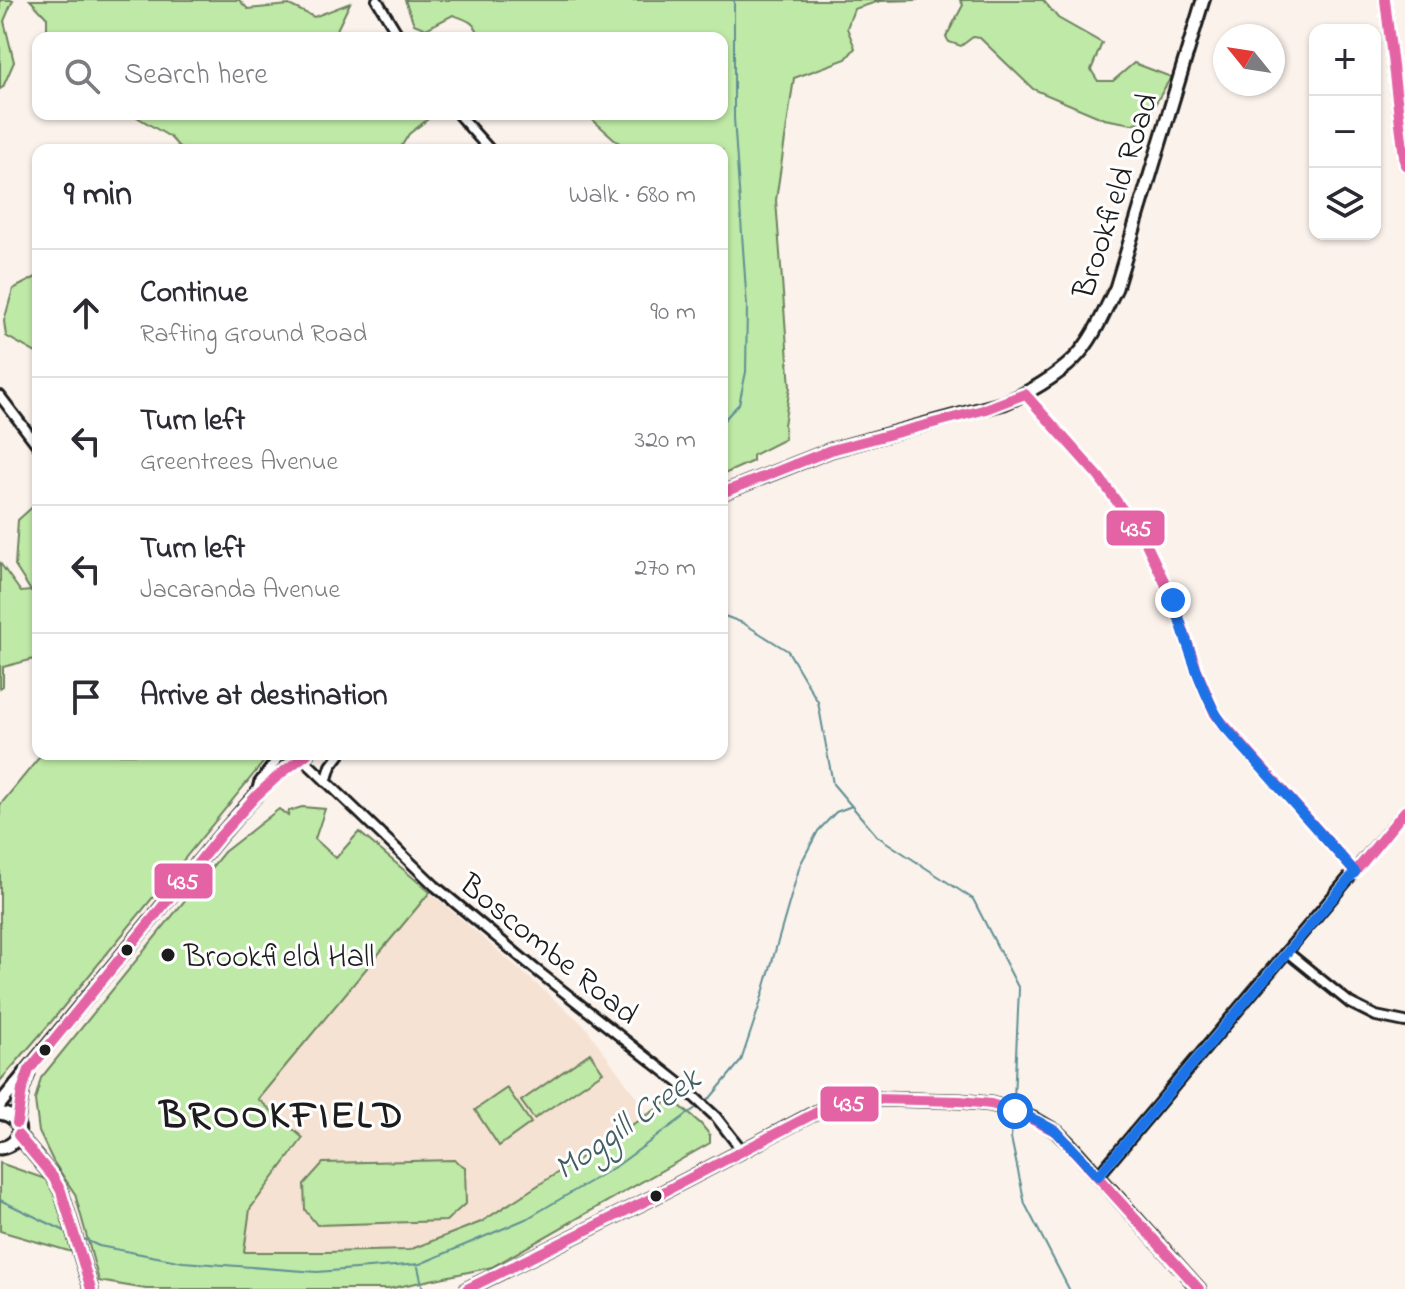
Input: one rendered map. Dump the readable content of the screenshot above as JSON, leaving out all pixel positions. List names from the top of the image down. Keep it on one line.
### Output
{"streets":{"main road":["Brookfield Road"],"street":["Boscombe Road"]},"districts":["BROOKFIELD"],"water":["Moggill Creek"],"places":["Brookfield Hall"],"lines":["transit line 435"],"north":"top left","page":{"map_buttons":["+","−"],"search":"Search here","heading":["9 min","Walk · 680 m"],"list":[["Continue","Rafting Ground Road","90 m"],["Turn left","Greentrees Avenue","320 m"],["Turn left","Jacaranda Avenue","270 m"],"Arrive at destination"]}}
